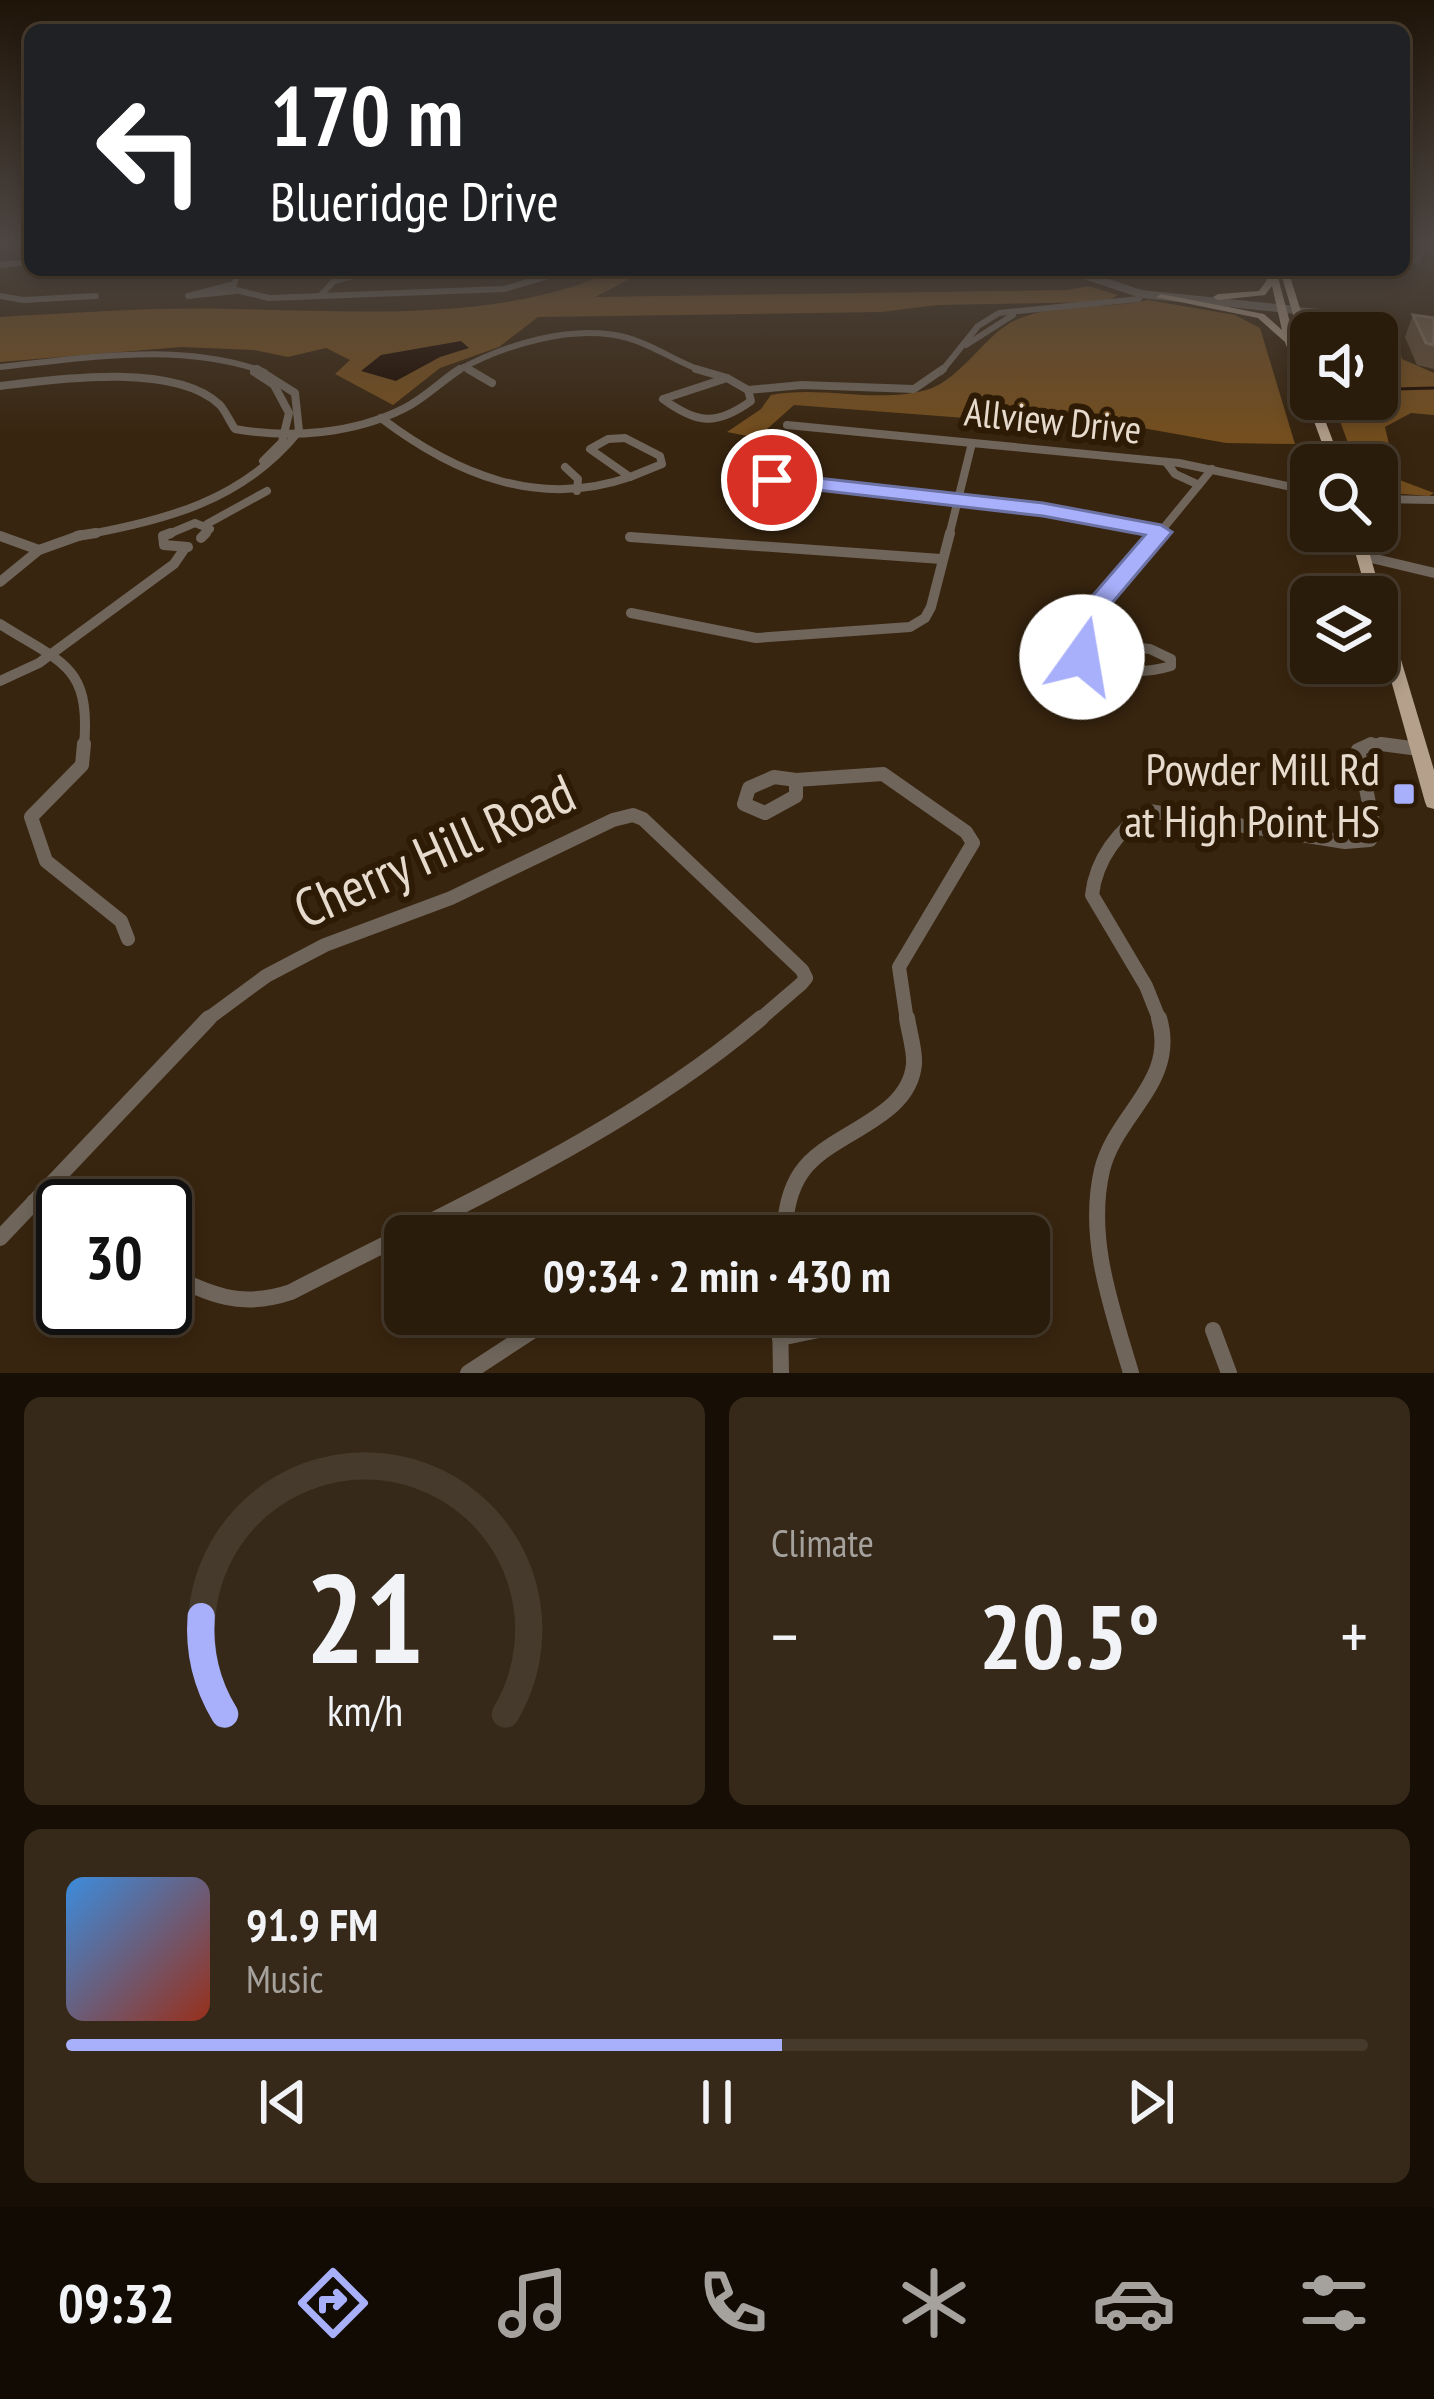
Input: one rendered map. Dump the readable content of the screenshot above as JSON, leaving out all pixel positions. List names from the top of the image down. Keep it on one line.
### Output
{"streets":{"street":["Allview Drive","Cherry Hill Road"]},"places":{"transit":["Powder Mill Rd at High Point HS"]},"page":{"turn":["170 m","Blueridge Drive"],"limit":"30","trip":"09:34 · 2 min · 430 m","tile":"Climate","heat":["−","20.5°","+"],"song":["91.9 FM","Music"],"tabs":"09:32","gauge":["21","km/h"]}}
